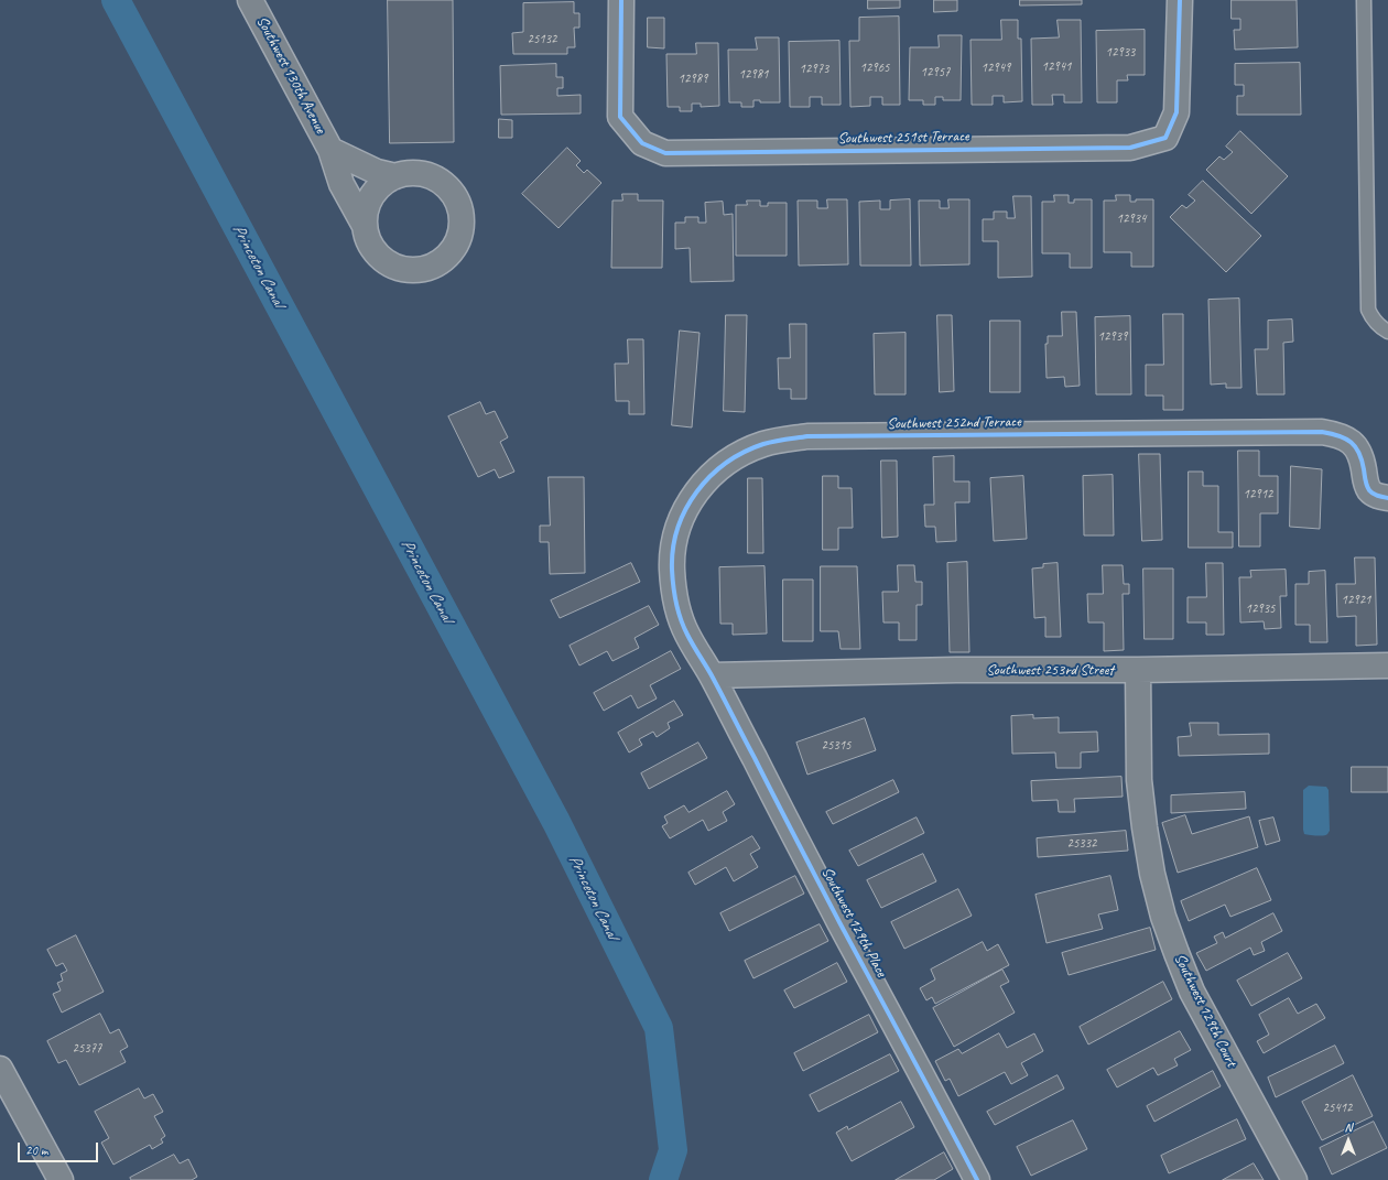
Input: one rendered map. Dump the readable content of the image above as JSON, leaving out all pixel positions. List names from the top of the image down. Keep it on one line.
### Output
{"streets":{"street":["Southwest 130th Avenue","Southwest 251st Terrace","Southwest 252nd Terrace","Southwest 253rd Street","Southwest 129th Place","Southwest 129th Court"]},"crossings":[["Southwest 252nd Terrace","Southwest 253rd Street"],["Southwest 252nd Terrace","Southwest 129th Place"],["Southwest 253rd Street","Southwest 129th Place"],["Southwest 253rd Street","Southwest 129th Court"]],"water":["Princeton Canal"],"house_numbers":["25132","12933","12941","12965","12949","12973","12957","12981","12989","12934","12939","12912","12921","12935","25315","25332","25377","25412"],"scale_bar":"20 m","north":"top"}
